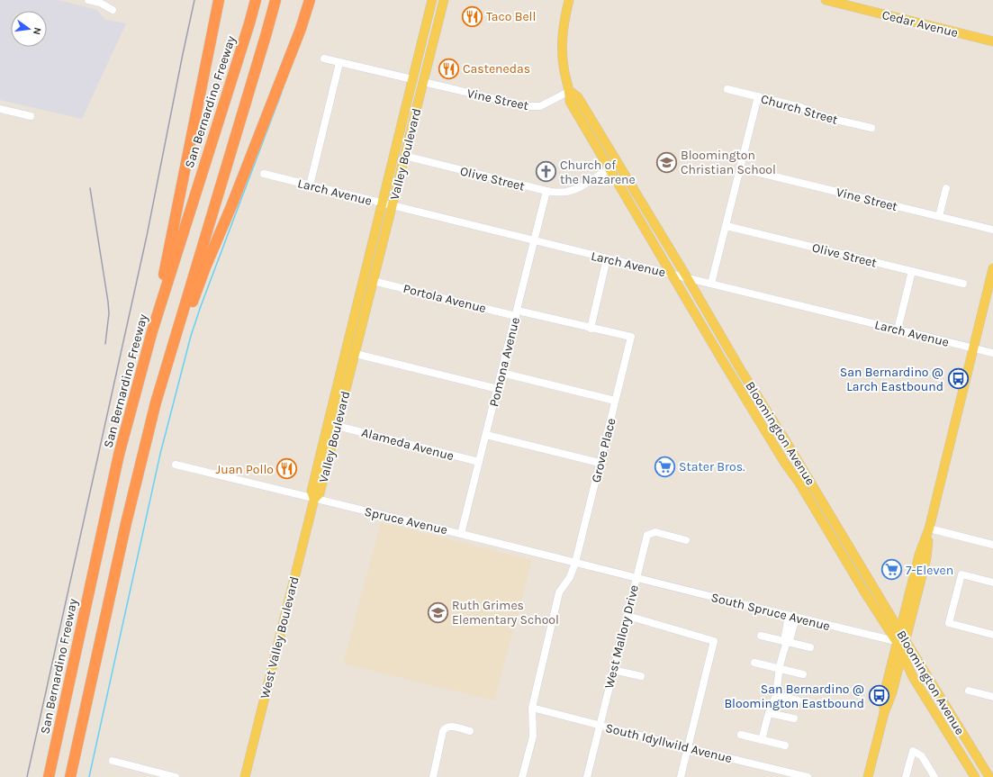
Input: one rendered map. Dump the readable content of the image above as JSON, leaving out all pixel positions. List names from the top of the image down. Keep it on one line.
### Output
{"streets":{"highway":["San Bernardino Freeway"],"main road":["Cedar Avenue","Valley Boulevard","Bloomington Avenue","West Valley Boulevard"],"street":["Vine Street","Church Street","Olive Street","Larch Avenue","Portola Avenue","Pomona Avenue","Alameda Avenue","Grove Place","Spruce Avenue","South Spruce Avenue","West Mallory Drive","South Idyllwild Avenue"]},"crossings":[["Vine Street","Valley Boulevard"],["Vine Street","Bloomington Avenue"],["Valley Boulevard","Olive Street"],["Valley Boulevard","Larch Avenue"],["Valley Boulevard","Portola Avenue"],["Valley Boulevard","Alameda Avenue"],["Valley Boulevard","Spruce Avenue"],["Valley Boulevard","West Valley Boulevard"],["Olive Street","Pomona Avenue"],["Olive Street","Bloomington Avenue"],["Larch Avenue","Pomona Avenue"],["Larch Avenue","Bloomington Avenue"],["Portola Avenue","Pomona Avenue"],["Portola Avenue","Grove Place"],["Pomona Avenue","Alameda Avenue"],["Pomona Avenue","Spruce Avenue"],["Bloomington Avenue","South Spruce Avenue"],["Grove Place","Spruce Avenue"],["Grove Place","South Idyllwild Avenue"],["Spruce Avenue","South Spruce Avenue"],["Spruce Avenue","West Mallory Drive"],["Spruce Avenue","West Valley Boulevard"],["South Spruce Avenue","West Mallory Drive"],["West Mallory Drive","South Idyllwild Avenue"]],"places":{"restaurant":["Taco Bell","Castenedas","Juan Pollo"],"school or university":["Bloomington Christian School","Ruth Grimes Elementary School"],"church":["Church of the Nazarene"],"bus stop":["San Bernardino @ Larch Eastbound","San Bernardino @ Bloomington Eastbound"],"supermarket":["Stater Bros.","7-Eleven"]},"north":"right"}
